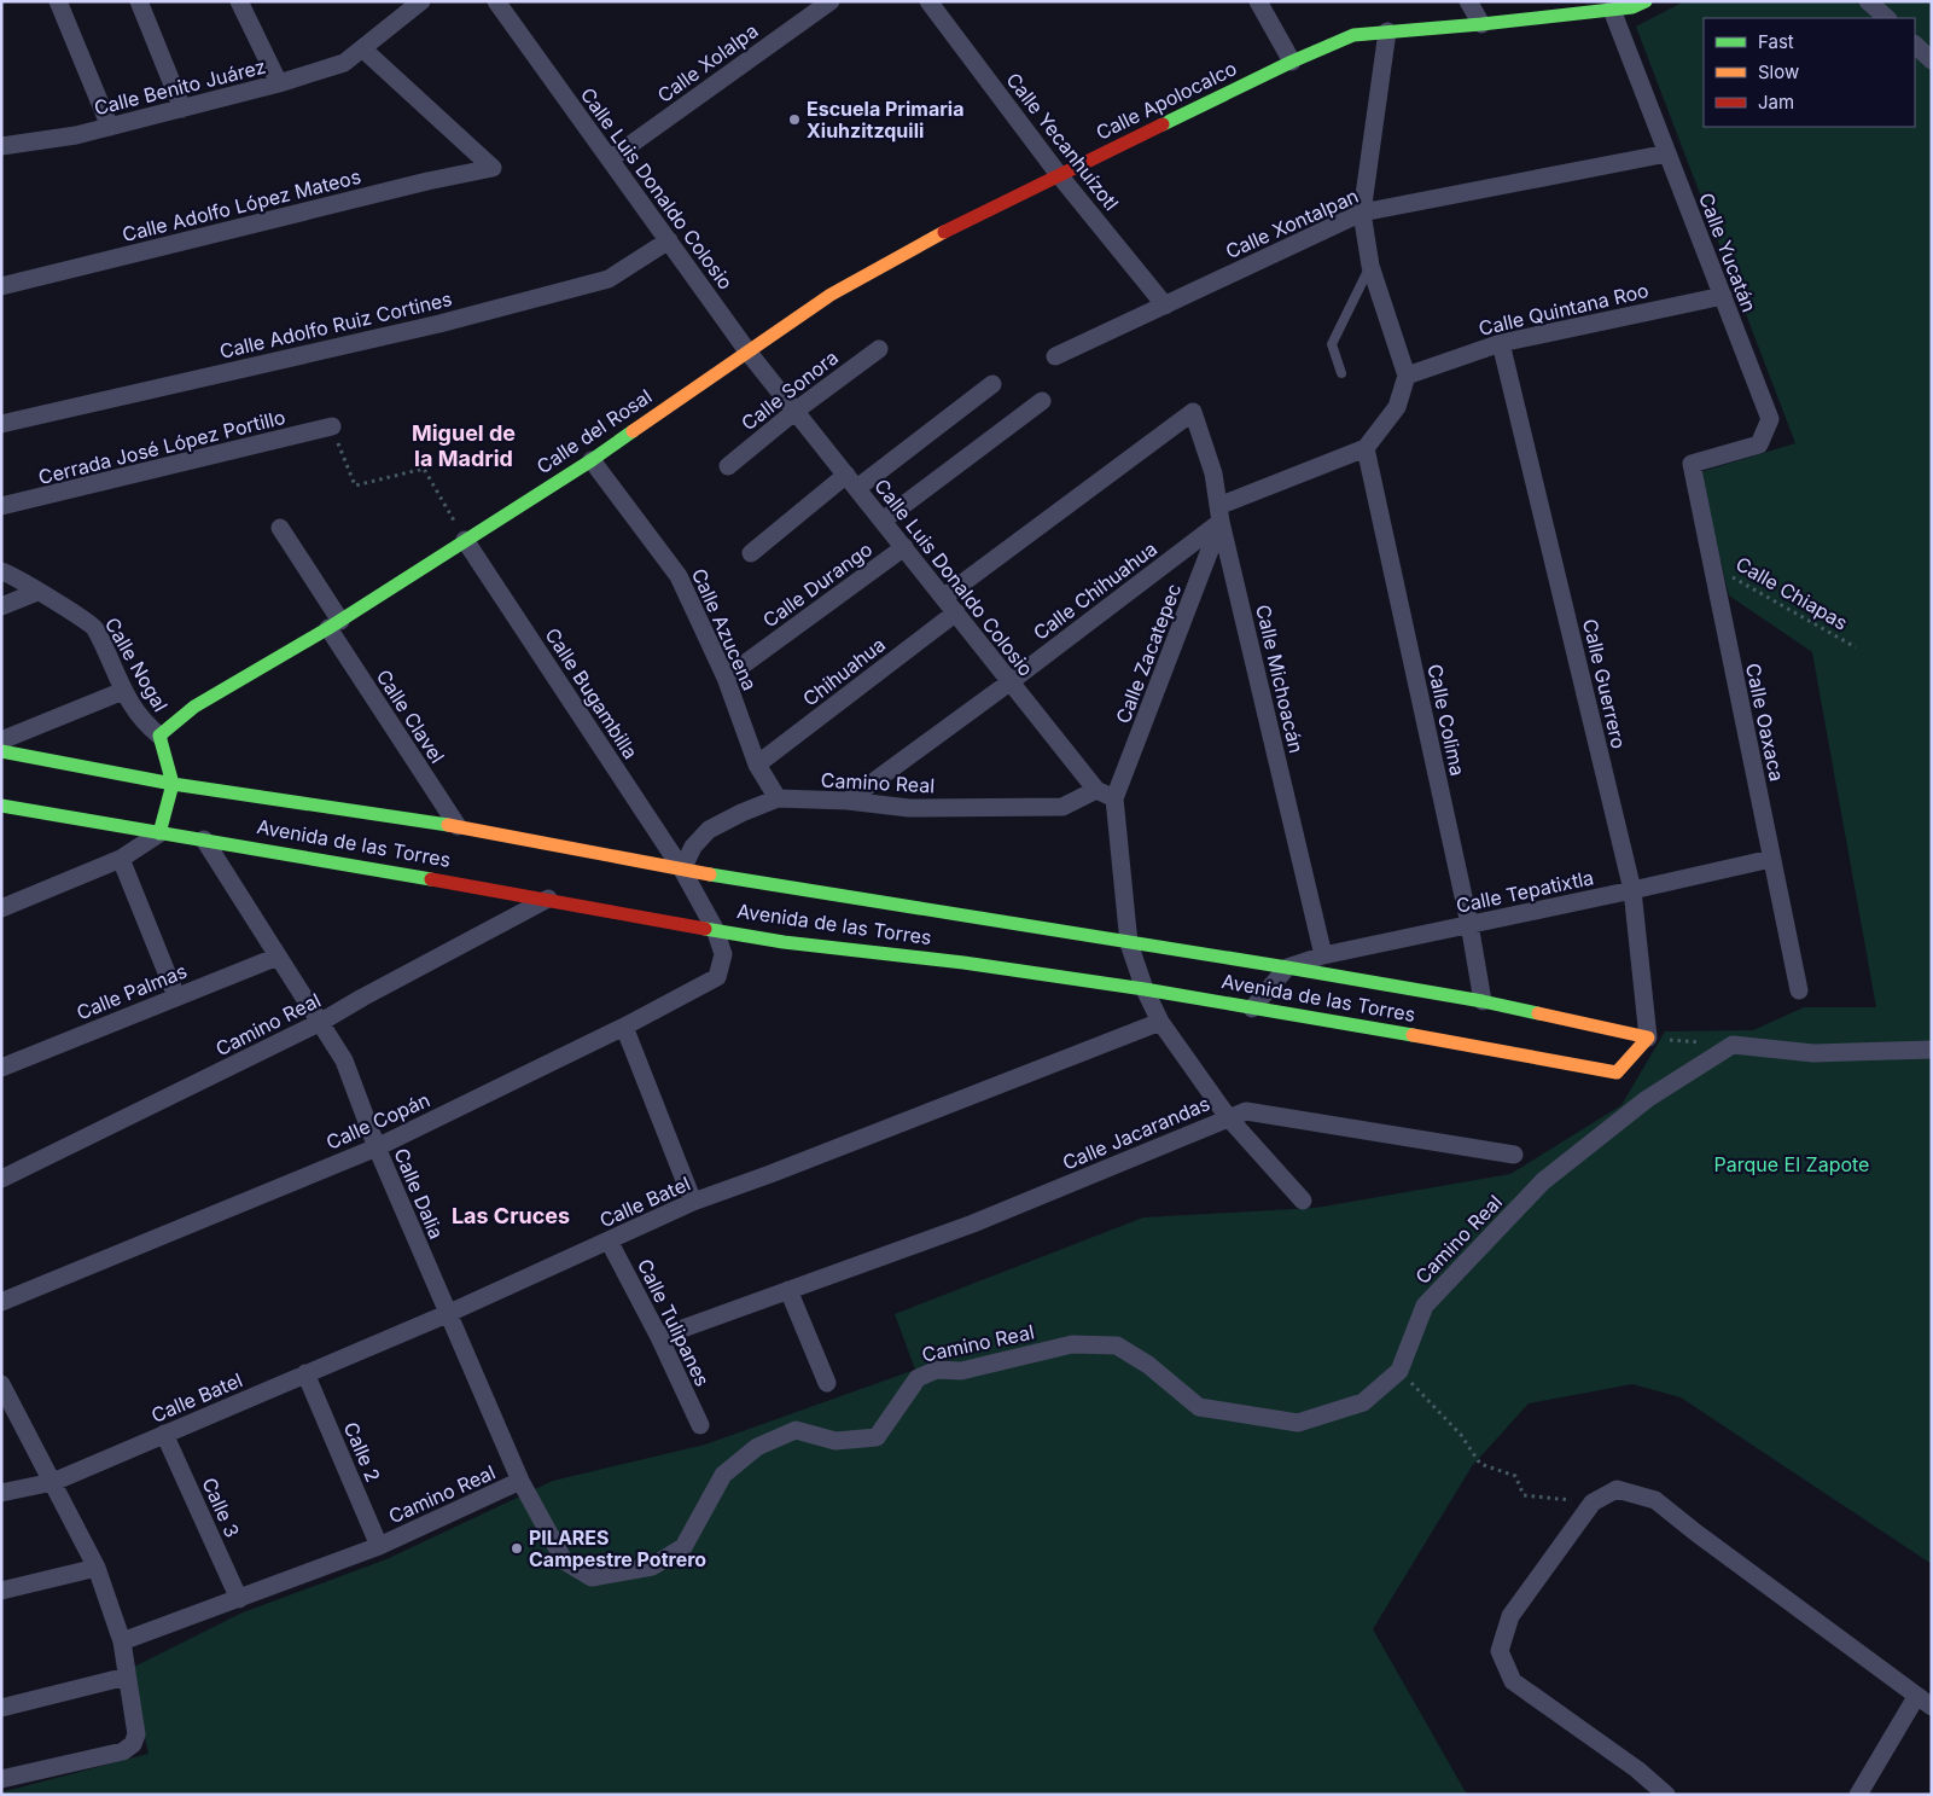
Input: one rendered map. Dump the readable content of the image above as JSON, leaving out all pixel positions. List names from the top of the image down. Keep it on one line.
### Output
{"streets":{"street":["Calle Xolalpa","Calle Benito Juárez","Calle Apolocalco","Calle Yecanhuízotl","Calle Luis Donaldo Colosio","Calle Adolfo López Mateos","Calle Xontalpan","Calle Yucatán","Calle Quintana Roo","Calle Adolfo Ruiz Cortines","Calle Sonora","Calle del Rosal","Cerrada José López Portillo","Calle Durango","Calle Chihuahua","Calle Azucena","Calle Zacatepec","Calle Nogal","Chihuahua","Calle Michoacán","Calle Guerrero","Calle Bugambilla","Calle Clavel","Calle Colima","Calle Oaxaca","Camino Real","Avenida de las Torres","Calle Tepatixtla","Calle Palmas","Calle Copán","Calle Jacarandas","Calle Dalia","Calle Batel","Calle Tulipanes","Calle 2","Calle 3"],"path":["Calle Chiapas"]},"crossings":[["Calle Xolalpa","Calle Luis Donaldo Colosio"],["Calle Benito Juárez","Calle Adolfo López Mateos"],["Calle Apolocalco","Calle Yecanhuízotl"],["Calle Apolocalco","Calle Yucatán"],["Calle Apolocalco","Calle del Rosal"],["Calle Yecanhuízotl","Calle Xontalpan"],["Calle Yecanhuízotl","Calle del Rosal"],["Calle Luis Donaldo Colosio","Calle Adolfo Ruiz Cortines"],["Calle Luis Donaldo Colosio","Calle Sonora"],["Calle Luis Donaldo Colosio","Calle del Rosal"],["Calle Luis Donaldo Colosio","Calle Durango"],["Calle Luis Donaldo Colosio","Calle Chihuahua"],["Calle Luis Donaldo Colosio","Calle Zacatepec"],["Calle Luis Donaldo Colosio","Chihuahua"],["Calle Luis Donaldo Colosio","Calle Michoacán"],["Calle Luis Donaldo Colosio","Camino Real"],["Calle Xontalpan","Calle Yucatán"],["Calle Yucatán","Calle Quintana Roo"],["Calle Yucatán","Calle Oaxaca"],["Calle Quintana Roo","Calle Guerrero"],["Calle del Rosal","Calle Azucena"],["Calle del Rosal","Calle Nogal"],["Calle del Rosal","Calle Bugambilla"],["Calle del Rosal","Calle Clavel"],["Calle Durango","Calle Azucena"],["Calle Chihuahua","Calle Zacatepec"],["Calle Chihuahua","Calle Michoacán"],["Calle Chihuahua","Camino Real"],["Calle Chiapas","Calle Oaxaca"],["Calle Azucena","Chihuahua"],["Calle Azucena","Camino Real"],["Calle Zacatepec","Calle Michoacán"],["Calle Nogal","Avenida de las Torres"],["Calle Michoacán","Calle Tepatixtla"],["Calle Guerrero","Avenida de las Torres"],["Calle Guerrero","Calle Tepatixtla"],["Calle Bugambilla","Camino Real"],["Calle Bugambilla","Avenida de las Torres"],["Calle Bugambilla","Calle Copán"],["Calle Clavel","Avenida de las Torres"],["Calle Colima","Avenida de las Torres"],["Calle Colima","Calle Tepatixtla"],["Calle Oaxaca","Calle Tepatixtla"],["Camino Real","Avenida de las Torres"],["Camino Real","Calle Dalia"],["Camino Real","Calle 2"],["Camino Real","Calle 3"],["Avenida de las Torres","Calle Tepatixtla"],["Avenida de las Torres","Calle Copán"],["Avenida de las Torres","Calle Dalia"],["Calle Palmas","Calle Dalia"],["Calle Copán","Calle Dalia"],["Calle Jacarandas","Calle Tulipanes"],["Calle Dalia","Calle Batel"],["Calle Batel","Calle Tulipanes"],["Calle Batel","Calle 2"],["Calle Batel","Calle 3"]],"districts":["Miguel de la Madrid","Las Cruces"],"parks":["Parque El Zapote"],"places":["Escuela Primaria Xiuhzitzquili","PILARES Campestre Potrero"],"legend":["Fast","Slow","Jam"]}
